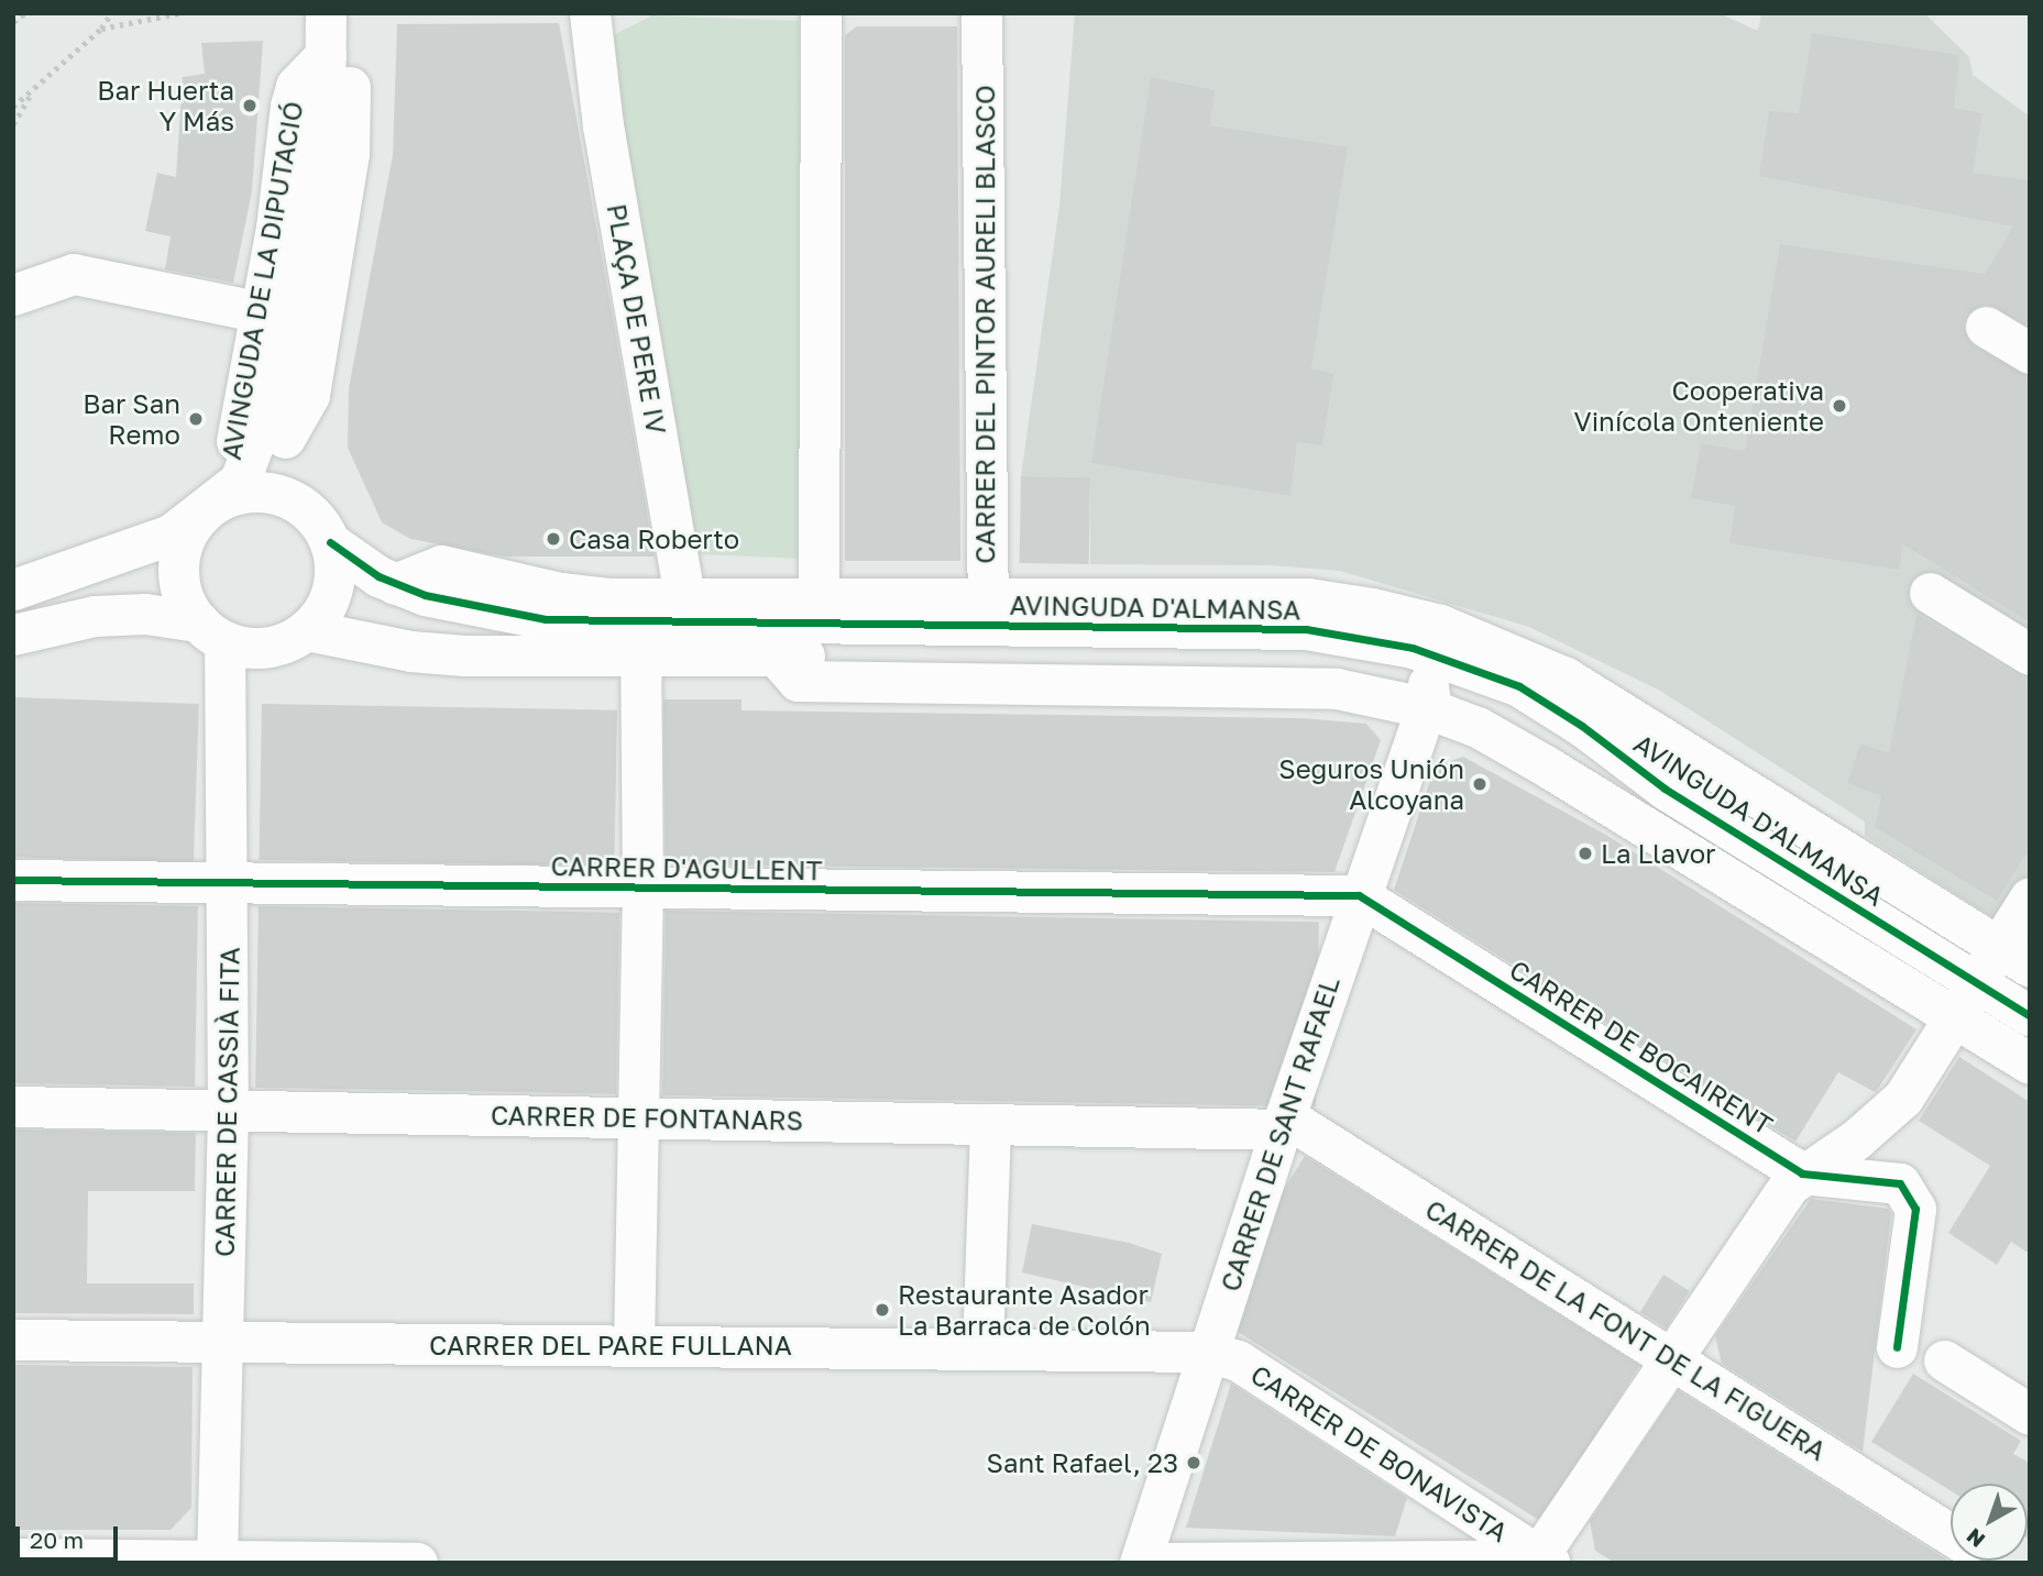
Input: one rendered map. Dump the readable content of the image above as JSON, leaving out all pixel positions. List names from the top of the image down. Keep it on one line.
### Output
{"streets":{"street":["AVINGUDA DE LA DIPUTACIÓ","PLAÇA DE PERE IV","CARRER DEL PINTOR AURELI BLASCO","AVINGUDA D'ALMANSA","CARRER D'AGULLENT","CARRER DE BOCAIRENT","CARRER DE CASSIÀ FITA","CARRER DE FONTANARS","CARRER DE SANT RAFAEL","CARRER DE LA FONT DE LA FIGUERA","CARRER DEL PARE FULLANA","CARRER DE BONAVISTA"]},"crossings":[["AVINGUDA DE LA DIPUTACIÓ","AVINGUDA D'ALMANSA"],["AVINGUDA DE LA DIPUTACIÓ","CARRER DE CASSIÀ FITA"],["PLAÇA DE PERE IV","AVINGUDA D'ALMANSA"],["CARRER DEL PINTOR AURELI BLASCO","AVINGUDA D'ALMANSA"],["AVINGUDA D'ALMANSA","CARRER DE CASSIÀ FITA"],["AVINGUDA D'ALMANSA","CARRER DE SANT RAFAEL"],["CARRER D'AGULLENT","CARRER DE BOCAIRENT"],["CARRER D'AGULLENT","CARRER DE CASSIÀ FITA"],["CARRER D'AGULLENT","CARRER DE SANT RAFAEL"],["CARRER DE BOCAIRENT","CARRER DE SANT RAFAEL"],["CARRER DE CASSIÀ FITA","CARRER DE FONTANARS"],["CARRER DE CASSIÀ FITA","CARRER DEL PARE FULLANA"],["CARRER DE FONTANARS","CARRER DE SANT RAFAEL"],["CARRER DE FONTANARS","CARRER DE LA FONT DE LA FIGUERA"],["CARRER DE SANT RAFAEL","CARRER DE LA FONT DE LA FIGUERA"],["CARRER DE SANT RAFAEL","CARRER DEL PARE FULLANA"],["CARRER DE SANT RAFAEL","CARRER DE BONAVISTA"],["CARRER DEL PARE FULLANA","CARRER DE BONAVISTA"]],"places":["Bar Huerta Y Más","Cooperativa Vinícola Onteniente","Bar San Remo","Casa Roberto","Seguros Unión Alcoyana","La Llavor","Restaurante Asador La Barraca de Colón","Sant Rafael, 23"],"scale_bar":"20 m","north":"bottom left"}
